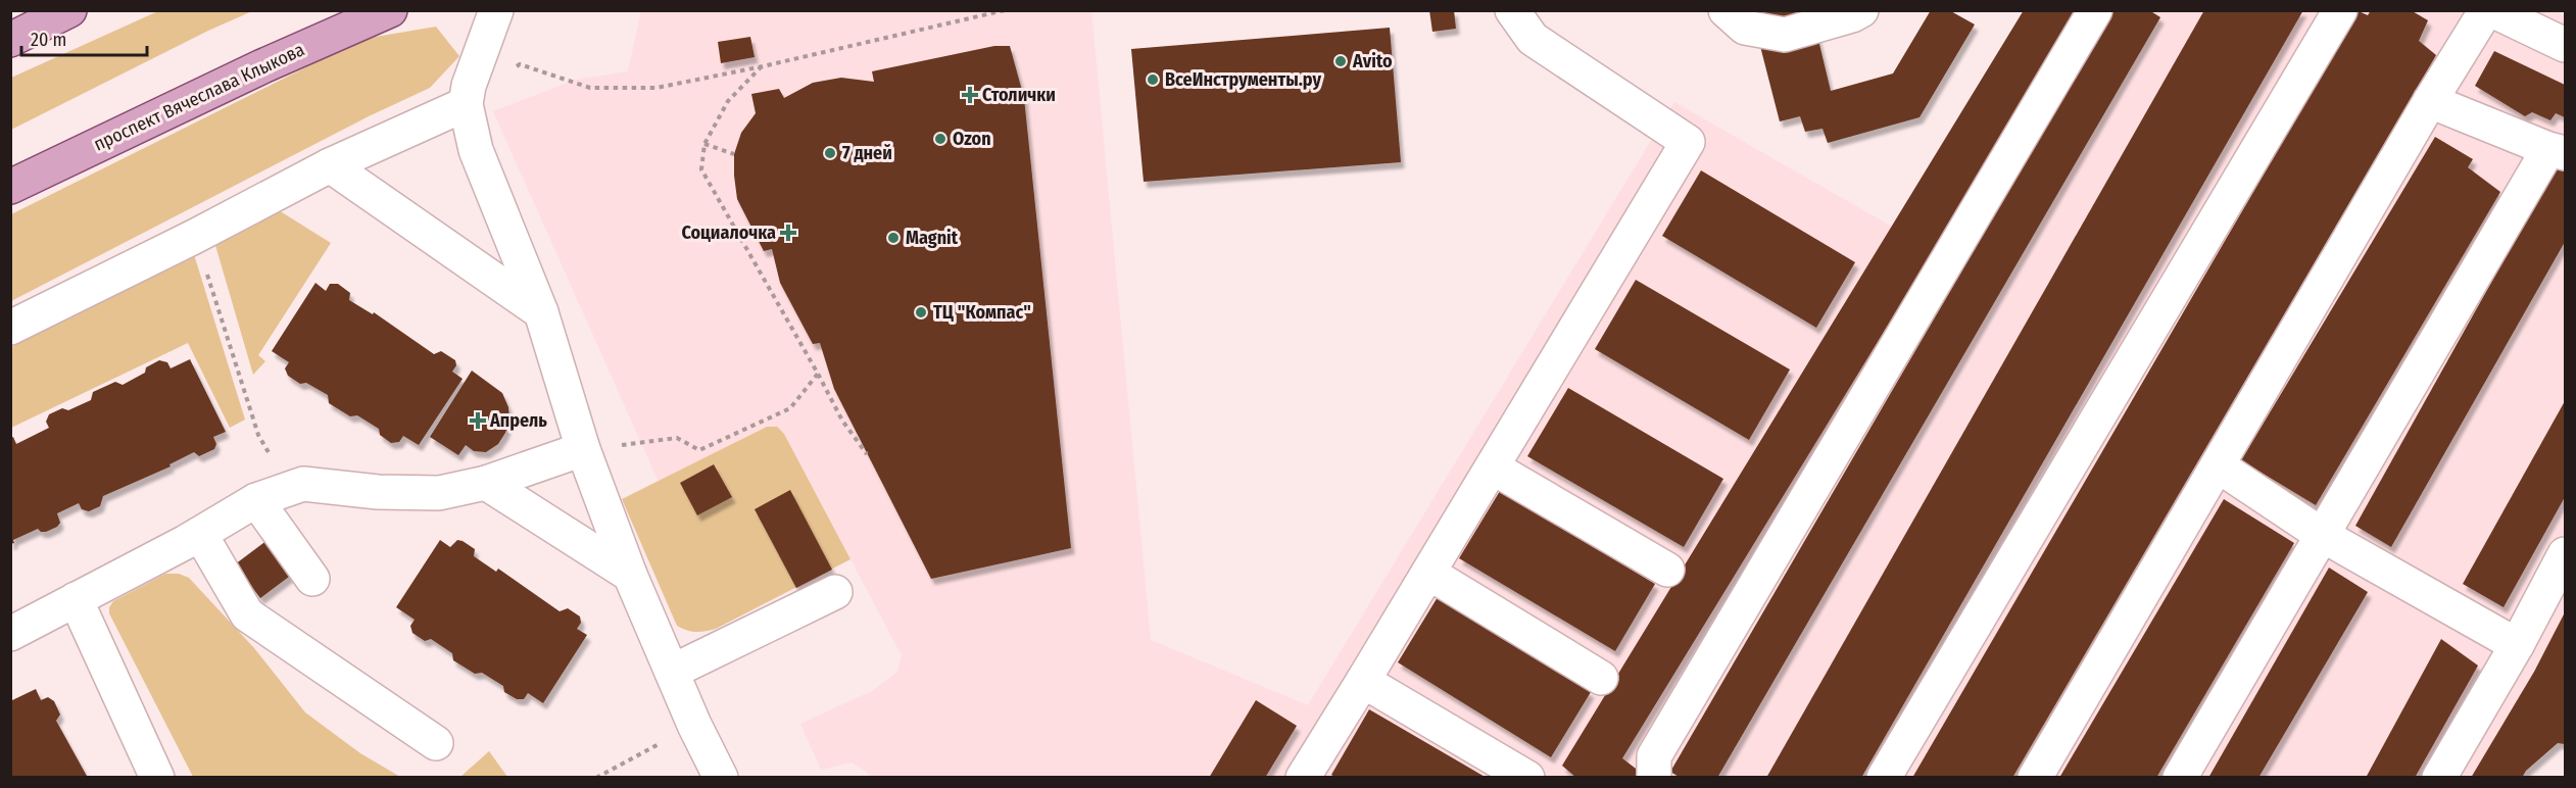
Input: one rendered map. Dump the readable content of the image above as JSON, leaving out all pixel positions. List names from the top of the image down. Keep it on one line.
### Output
{"streets":{"main road":["проспект Вячеслава Клыкова"]},"places":{"other":["Avito","ВсеИнструменты.ру","Ozon","7 дней","Magnit","ТЦ \"Компас\""],"health":["Столички","Социалочка","Апрель"]},"scale_bar":"20 m"}
